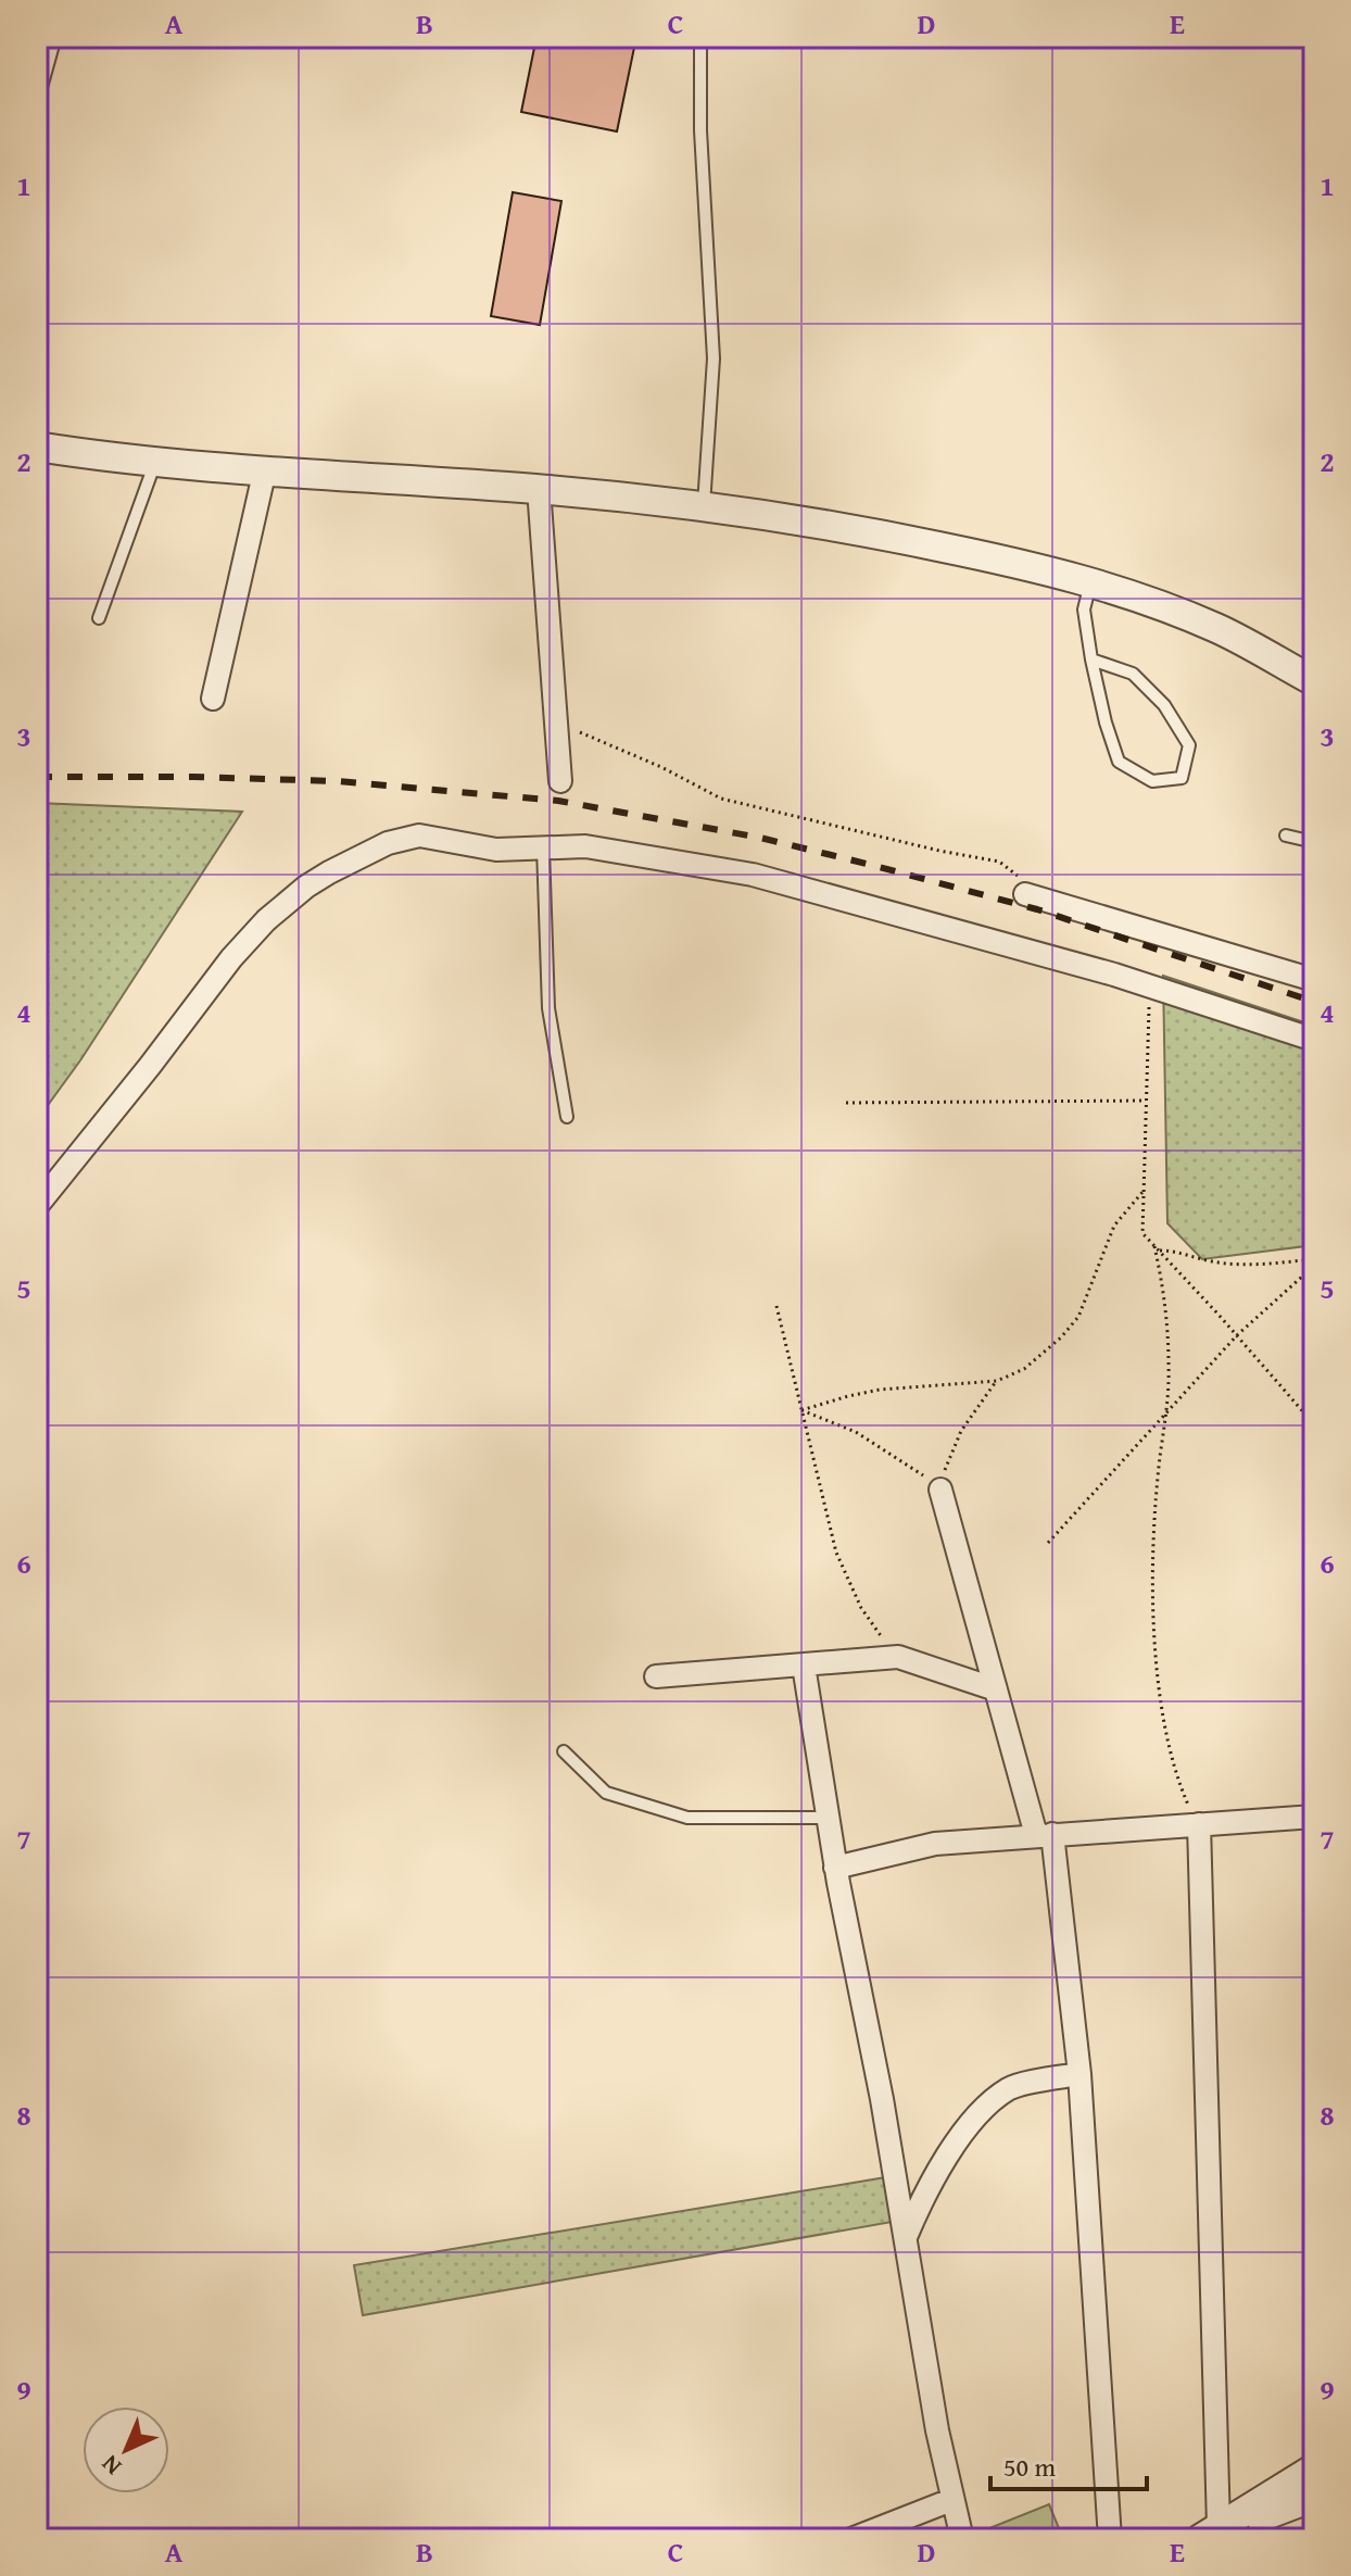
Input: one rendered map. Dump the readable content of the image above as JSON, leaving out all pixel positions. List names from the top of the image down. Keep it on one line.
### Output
{"scale_bar":"50 m","north":"bottom left","grid":{"columns":["A","B","C","D","E"],"rows":["1","2","3","4","5","6","7","8","9"]}}
